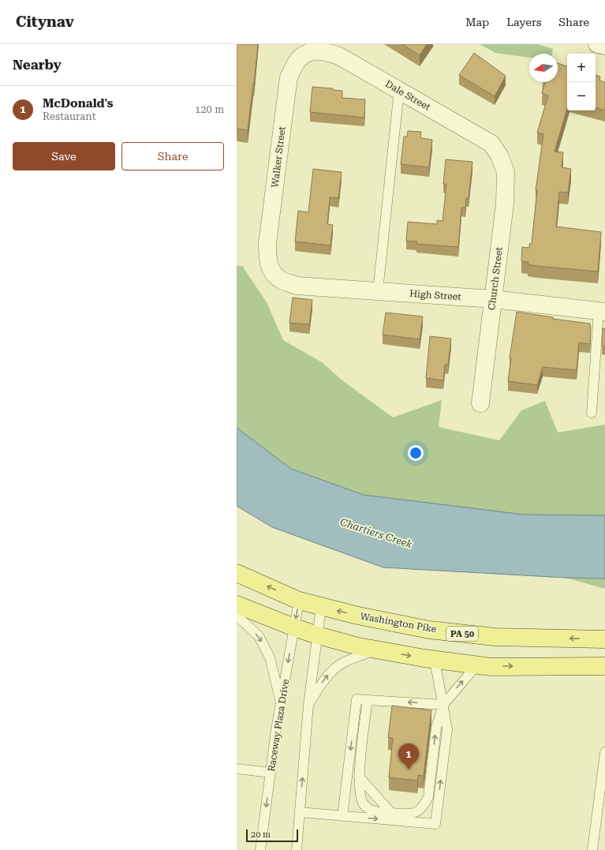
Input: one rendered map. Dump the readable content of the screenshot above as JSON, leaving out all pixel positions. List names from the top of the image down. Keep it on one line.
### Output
{"streets":{"main road":["Washington Pike","PA 50"],"street":["Dale Street","Walker Street","Church Street","High Street"],"lane":["Raceway Plaza Drive"]},"crossings":[["Dale Street","Walker Street"],["Dale Street","Church Street"],["Walker Street","High Street"],["Church Street","High Street"],["Washington Pike","Raceway Plaza Drive"]],"water":["Chartiers Creek"],"scale_bar":"20 m","north":"left","page":{"header":"Citynav","nav":["Map","Layers","Share"],"heading":"Nearby","map_buttons":["+","−"],"list":[{"mark":"1","name":"McDonald's","note":"Restaurant","value":"120 m"}],"buttons":["Save","Share"],"pins":"1","scale":"20 m"}}
